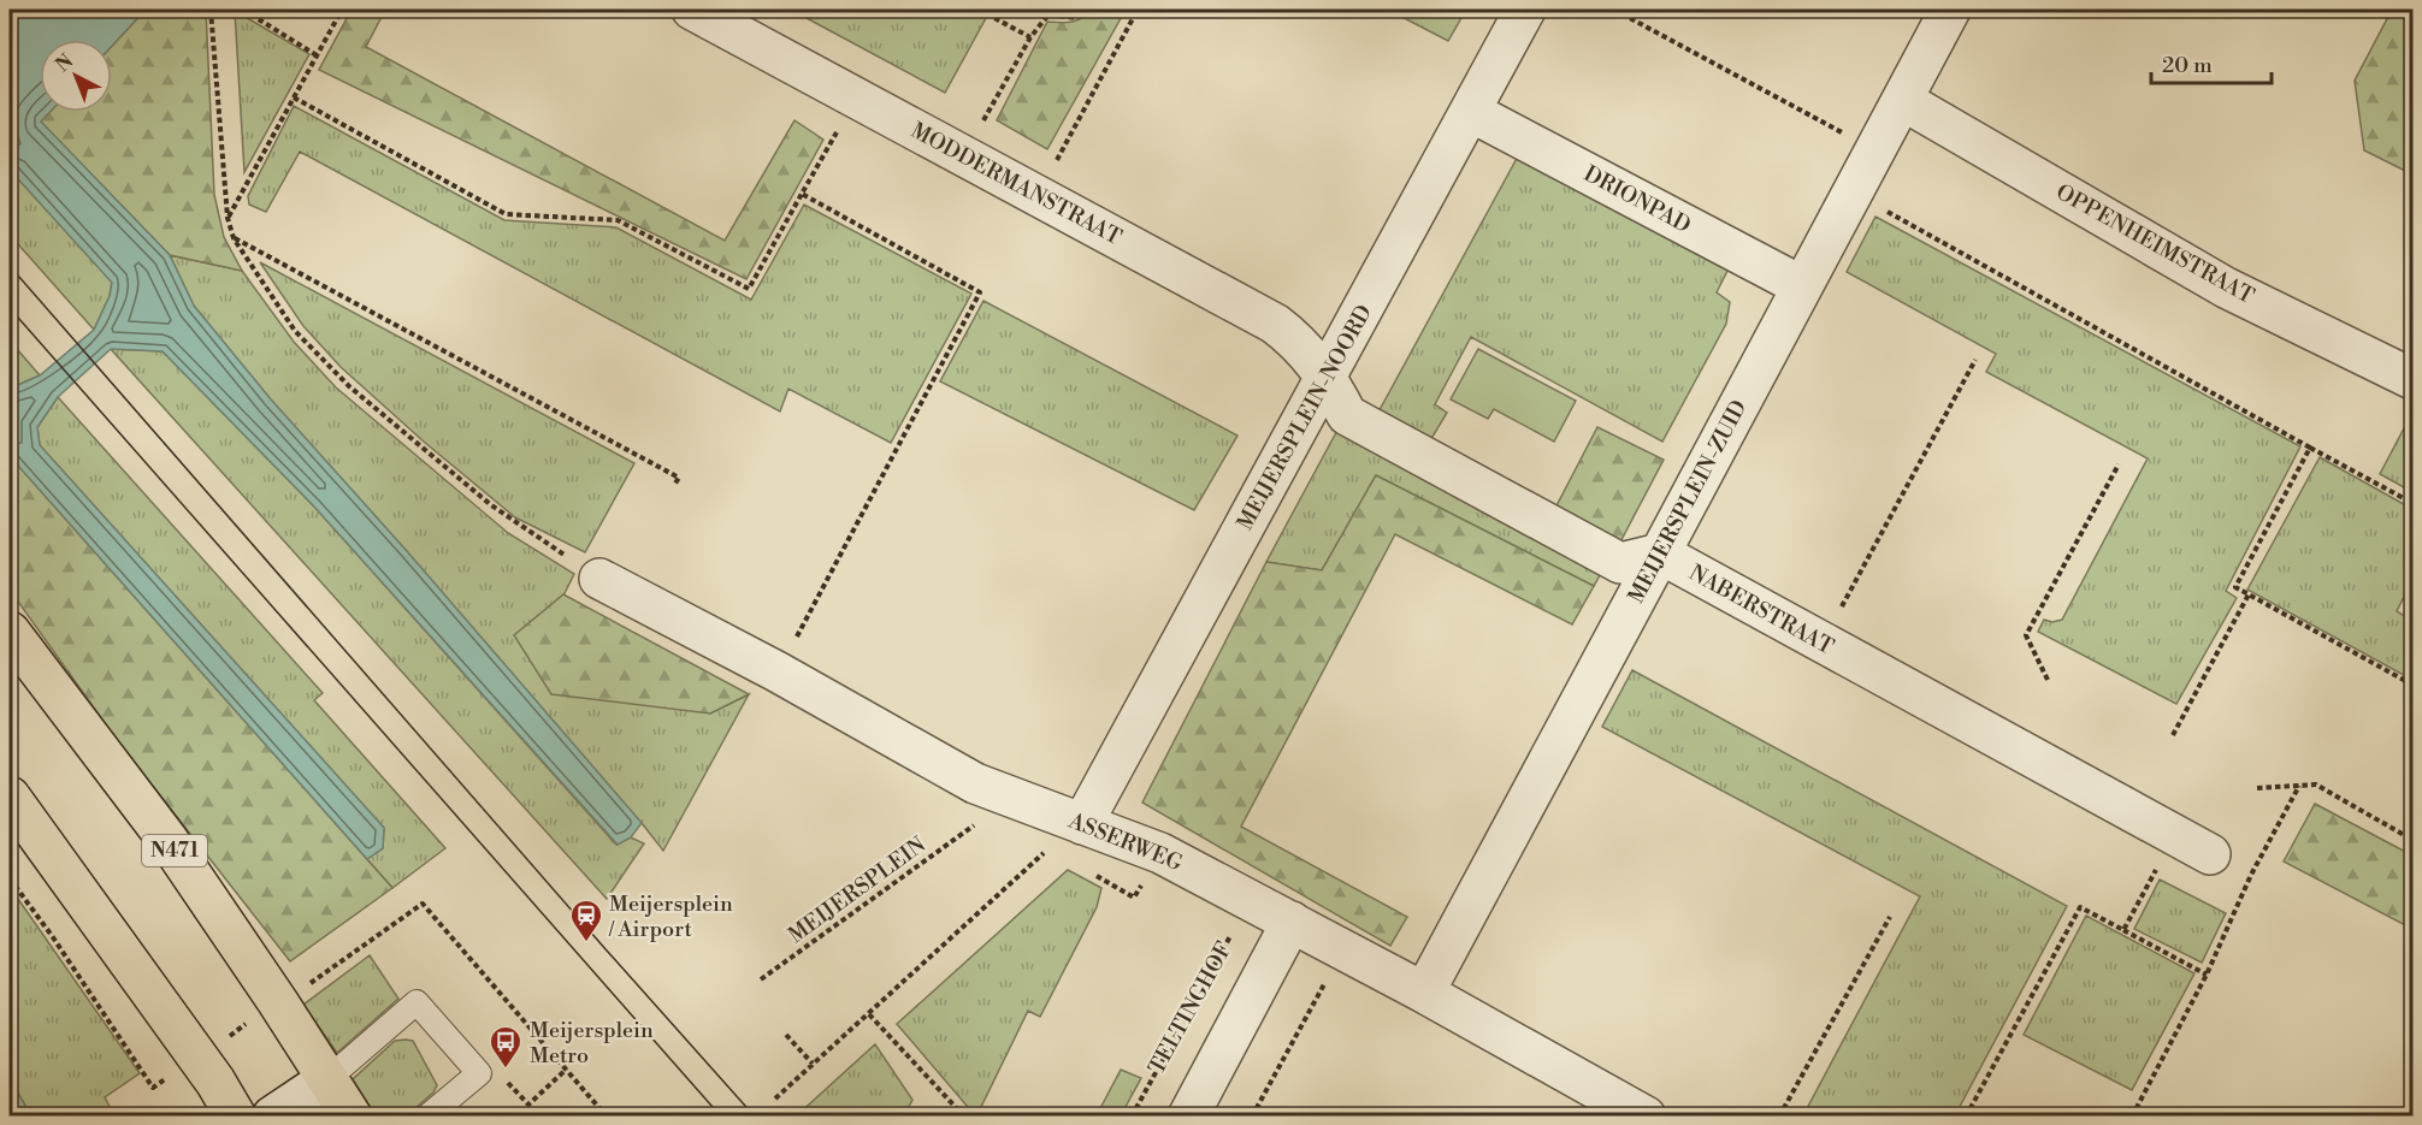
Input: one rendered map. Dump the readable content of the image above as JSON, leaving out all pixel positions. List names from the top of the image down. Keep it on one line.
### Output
{"streets":{"main road":["N471"],"street":["MODDERMANSTRAAT","DRIONPAD","OPPENHEIMSTRAAT","MEIJERSPLEIN-NOORD","MEIJERSPLEIN-ZUID","NABERSTRAAT","ASSERWEG"],"path":["MEIJERSPLEIN","TELTINGHOF"]},"crossings":[["MODDERMANSTRAAT","MEIJERSPLEIN-NOORD"],["DRIONPAD","MEIJERSPLEIN-NOORD"],["DRIONPAD","MEIJERSPLEIN-ZUID"],["OPPENHEIMSTRAAT","MEIJERSPLEIN-ZUID"],["MEIJERSPLEIN-NOORD","ASSERWEG"],["MEIJERSPLEIN-ZUID","NABERSTRAAT"],["MEIJERSPLEIN-ZUID","ASSERWEG"],["ASSERWEG","TELTINGHOF"]],"places":{"station":["Meijersplein / Airport"],"bus stop":["Meijersplein Metro"]},"scale_bar":"20 m","north":"top left"}
